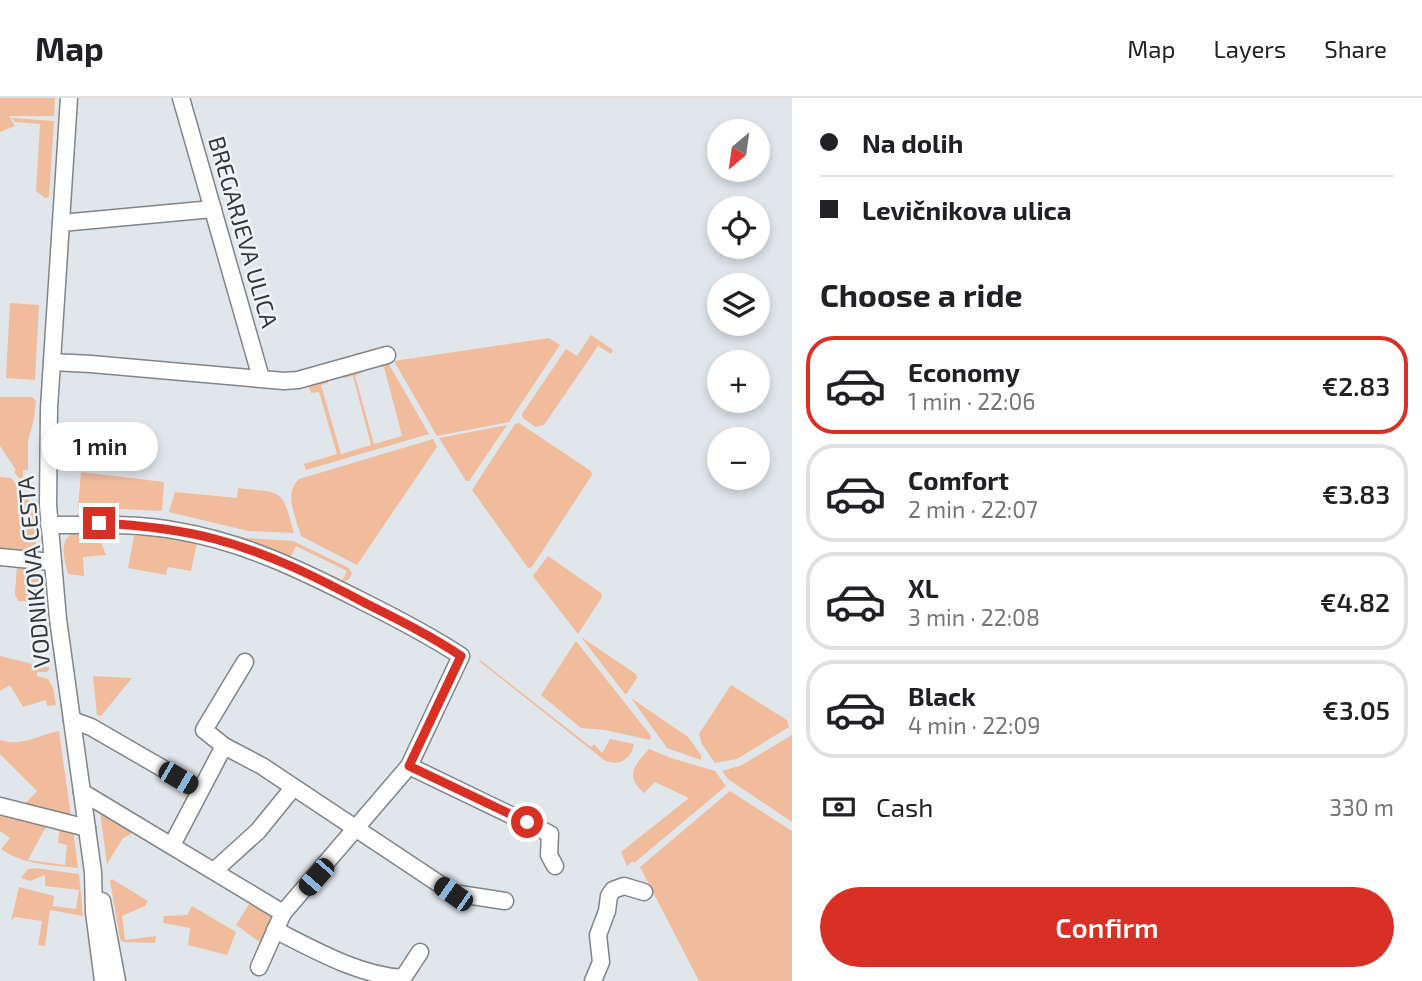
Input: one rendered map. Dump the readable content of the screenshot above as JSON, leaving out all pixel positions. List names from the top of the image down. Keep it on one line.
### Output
{"streets":{"street":["BREGARJEVA ULICA","VODNIKOVA CESTA"]},"north":"bottom left","page":{"header":"Map","nav":["Map","Layers","Share"],"banner":["Na dolih","Levičnikova ulica"],"map_buttons":["+","−"],"heading":"Choose a ride","list":[{"name":"Economy","note":"1 min · 22:06","value":"€2.83"},{"name":"Comfort","note":"2 min · 22:07","value":"€3.83"},{"name":"XL","note":"3 min · 22:08","value":"€4.82"},{"name":"Black","note":"4 min · 22:09","value":"€3.05"}],"bubble":"1 min","pay":["Cash","330 m"],"buttons":"Confirm"}}
